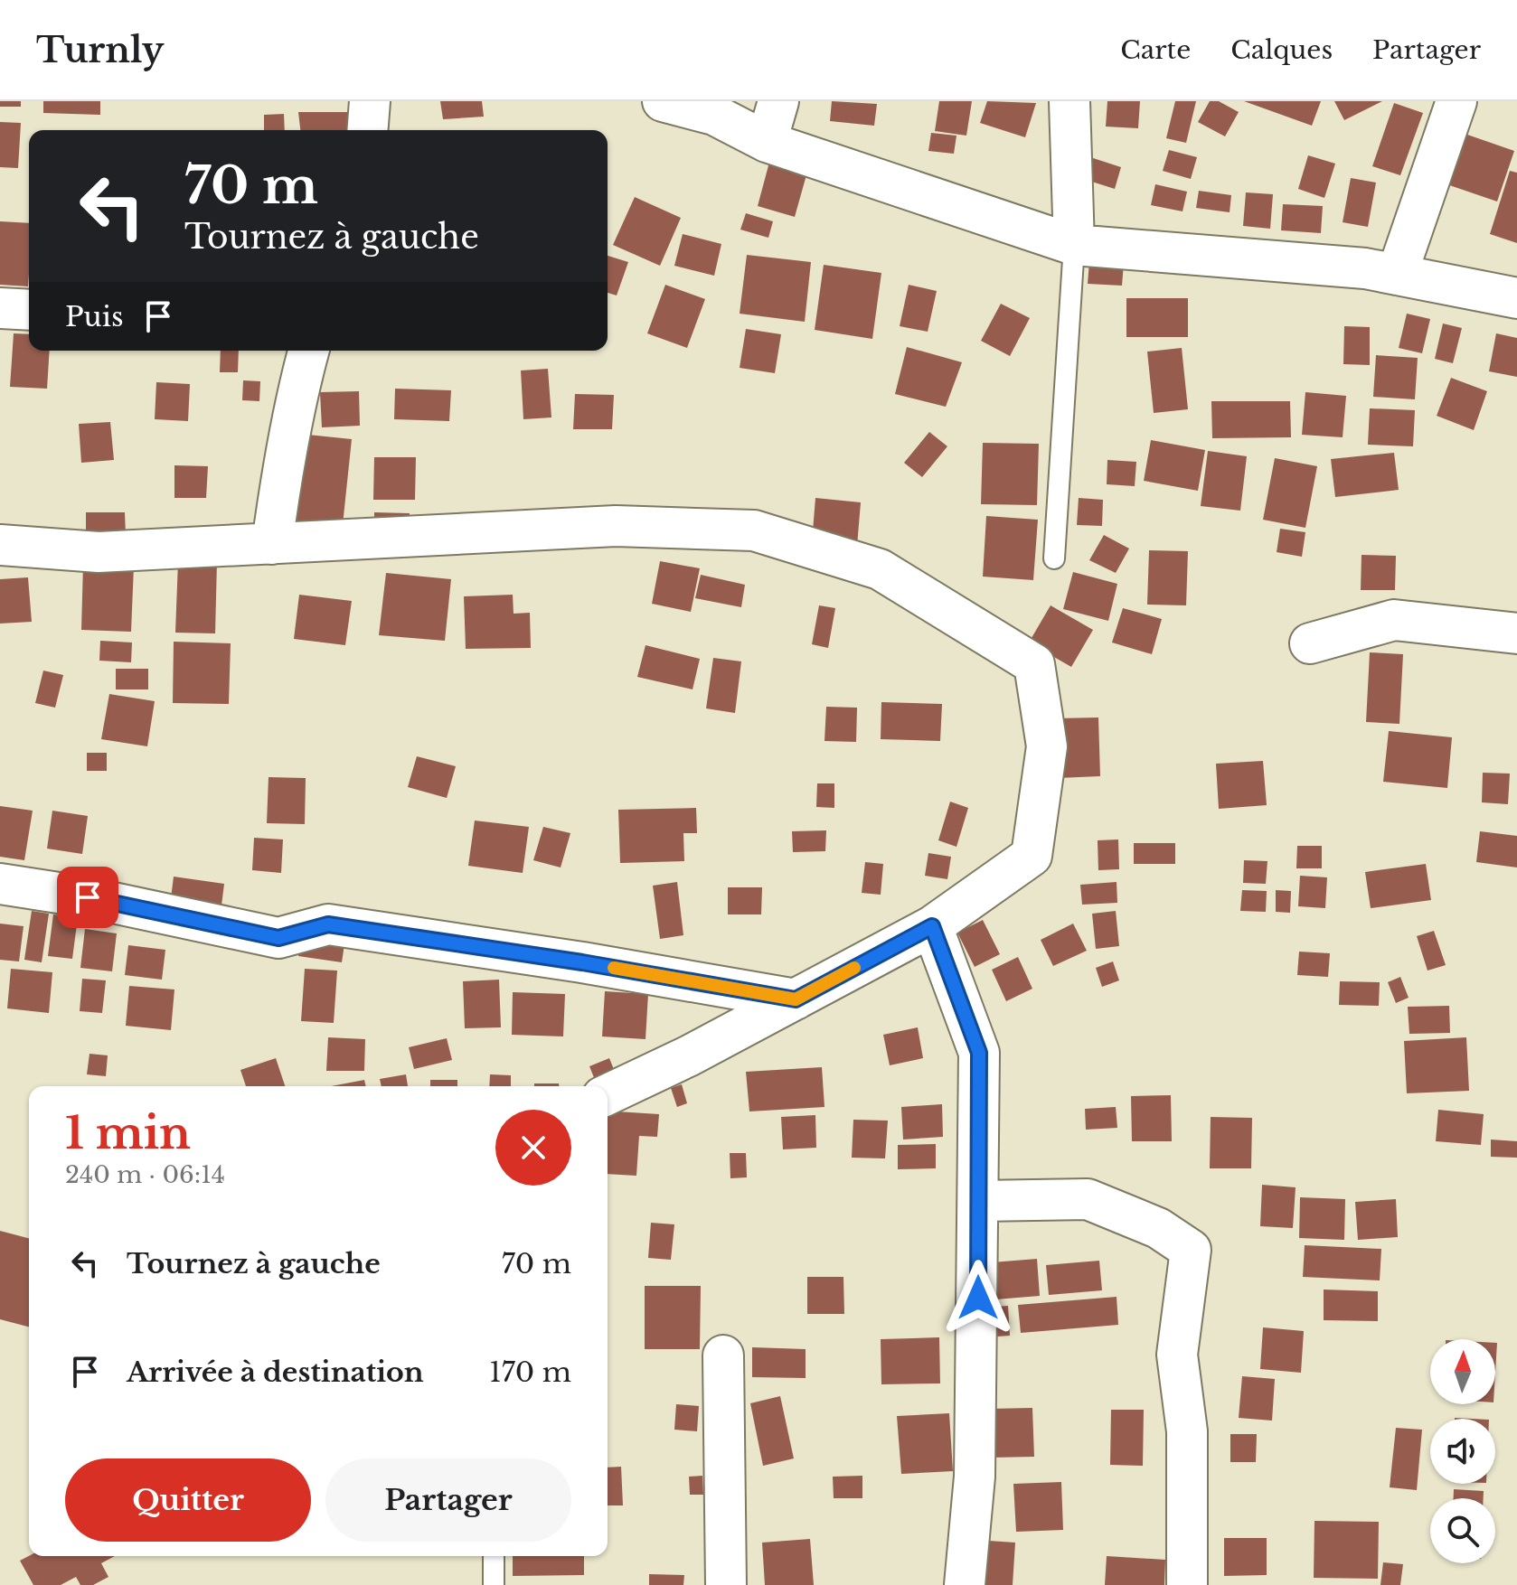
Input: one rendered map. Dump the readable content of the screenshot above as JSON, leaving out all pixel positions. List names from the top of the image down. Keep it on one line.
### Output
{"north":"top","page":{"header":"Turnly","nav":["Carte","Calques","Partager"],"turn":["70 m","Tournez à gauche"],"then":"Puis","heading":["1 min","240 m · 06:14"],"list":[{"name":"Tournez à gauche","value":"70 m"},{"name":"Arrivée à destination","value":"170 m"}],"buttons":["Quitter","Partager"]}}
